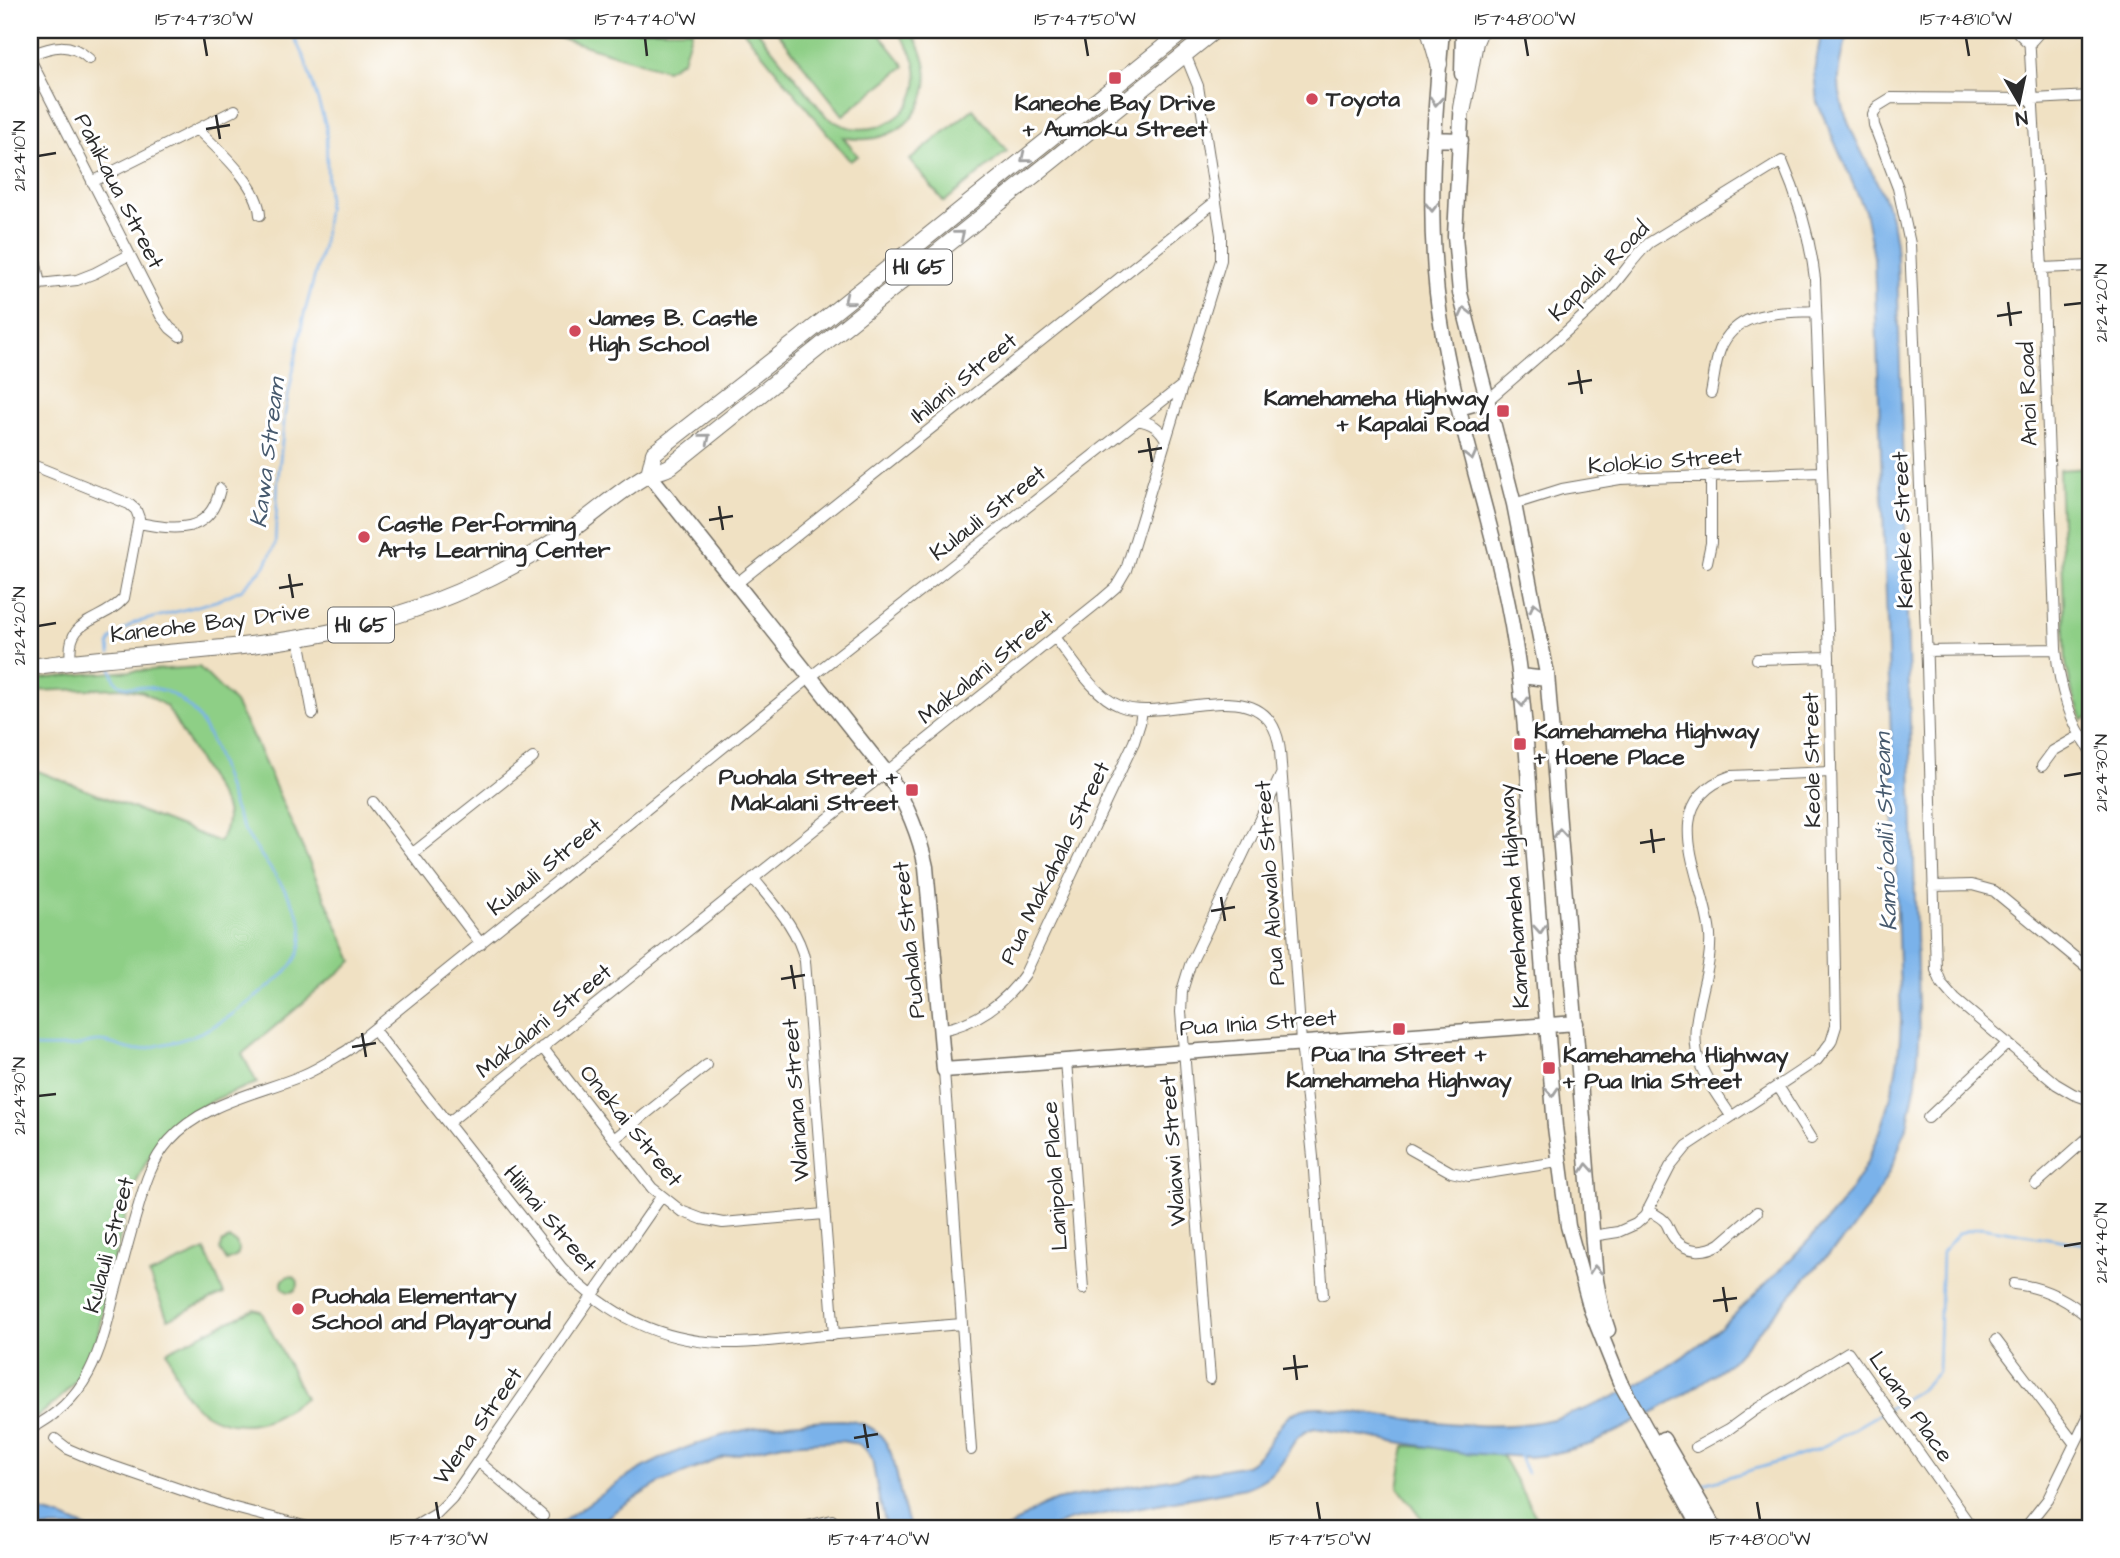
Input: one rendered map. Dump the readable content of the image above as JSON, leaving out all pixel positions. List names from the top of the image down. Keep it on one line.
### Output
{"streets":{"main road":["HI 65","Kaneohe Bay Drive","Kamehameha Highway","Puohala Street","Pua Inia Street"],"street":["Pahikaua Street","Kapalai Road","Ihilani Street","Anoi Road","Kolokio Street","Kulauli Street","Keneke Street","Makalani Street","Keole Street","Pua Makahala Street","Pua Alowalo Street","Wainana Street","Onekai Street","Waiawi Street","Lanipola Place","Hilinai Street","Luana Place","Wena Street"]},"crossings":[["Kapalai Road","Keole Street"],["Kapalai Road","Kamehameha Highway"],["Ihilani Street","Makalani Street"],["Ihilani Street","Puohala Street"],["Anoi Road","Keneke Street"],["Kolokio Street","Keole Street"],["Kolokio Street","Kamehameha Highway"],["Kulauli Street","Makalani Street"],["Kulauli Street","Puohala Street"],["Kulauli Street","Hilinai Street"],["Kaneohe Bay Drive","Makalani Street"],["Kaneohe Bay Drive","Puohala Street"],["Makalani Street","Pua Alowalo Street"],["Makalani Street","Puohala Street"],["Makalani Street","Wainana Street"],["Makalani Street","Onekai Street"],["Makalani Street","Hilinai Street"],["Keole Street","Kamehameha Highway"],["Pua Makahala Street","Pua Alowalo Street"],["Pua Makahala Street","Puohala Street"],["Pua Alowalo Street","Pua Inia Street"],["Pua Alowalo Street","Waiawi Street"],["Kamehameha Highway","Pua Inia Street"],["Puohala Street","Pua Inia Street"],["Puohala Street","Hilinai Street"],["Pua Inia Street","Waiawi Street"],["Pua Inia Street","Lanipola Place"],["Wainana Street","Onekai Street"],["Wainana Street","Hilinai Street"],["Onekai Street","Wena Street"],["Hilinai Street","Wena Street"]],"water":["Kawa Stream","Kamoʻoaliʻi Stream"],"places":{"transit":["Kaneohe Bay Drive + Aumoku Street","Kamehameha Highway + Kapalai Road","Kamehameha Highway + Hoene Place","Puohala Street + Makalani Street","Pua Ina Street + Kamehameha Highway","Kamehameha Highway + Pua Inia Street"],"other":["Toyota","James B. Castle High School","Castle Performing Arts Learning Center","Puohala Elementary School and Playground"]},"north":"bottom","coordinates":["157°47'30\"W","157°47'40\"W","157°47'50\"W","157°48'00\"W","157°48'10\"W","21°24'10\"N","21°24'20\"N","21°24'30\"N","21°24'40\"N"]}
